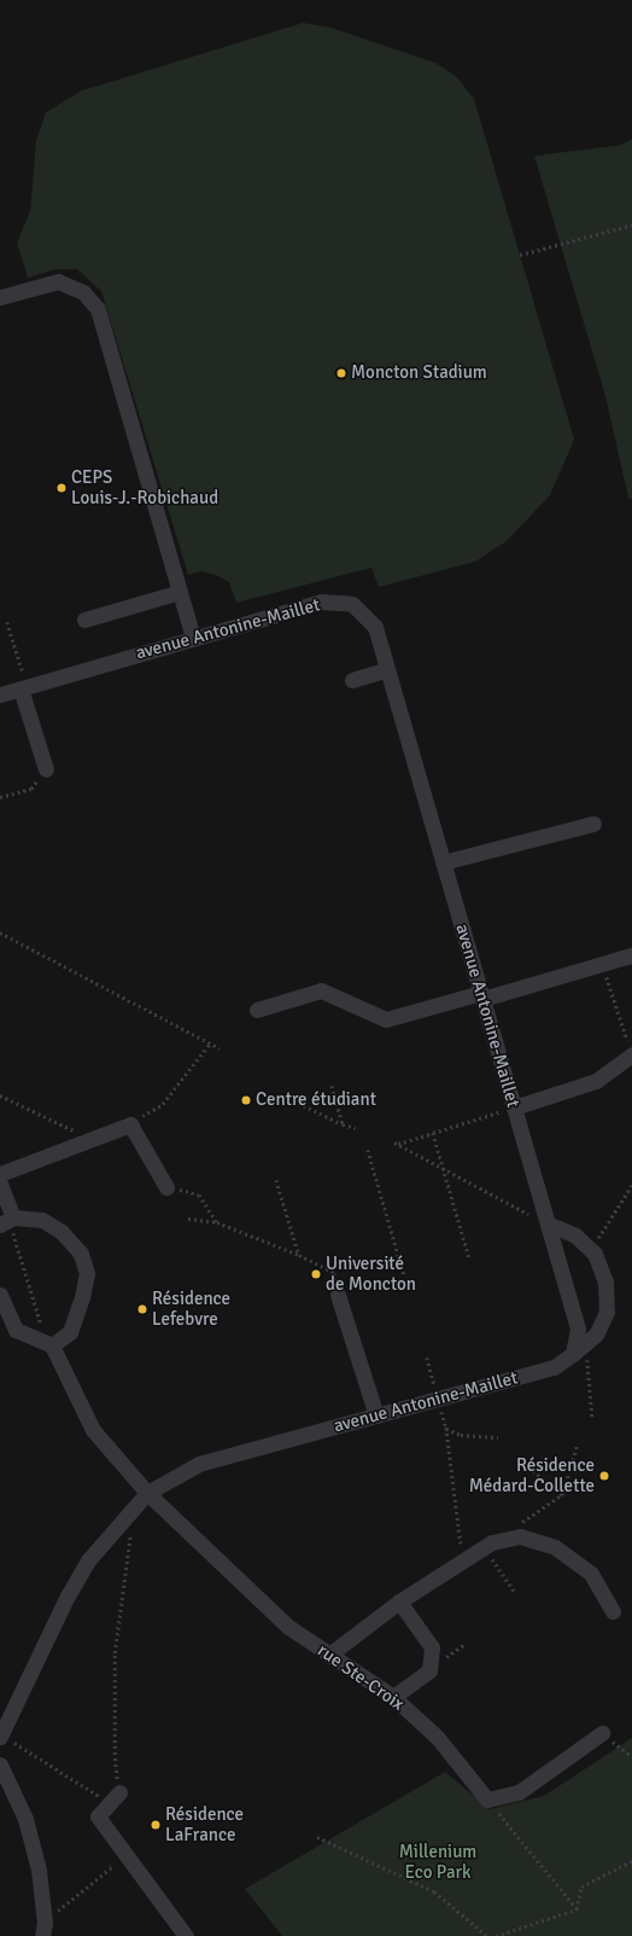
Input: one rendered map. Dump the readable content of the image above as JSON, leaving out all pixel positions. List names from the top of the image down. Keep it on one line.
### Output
{"streets":{"street":["avenue Antonine-Maillet","rue Ste-Croix"]},"crossings":[["avenue Antonine-Maillet","rue Ste-Croix"]],"parks":["Millenium Eco Park"],"places":["Moncton Stadium","CEPS Louis-J.-Robichaud","Centre étudiant","Université de Moncton","Résidence Lefebvre","Résidence Médard-Collette","Résidence LaFrance"]}
